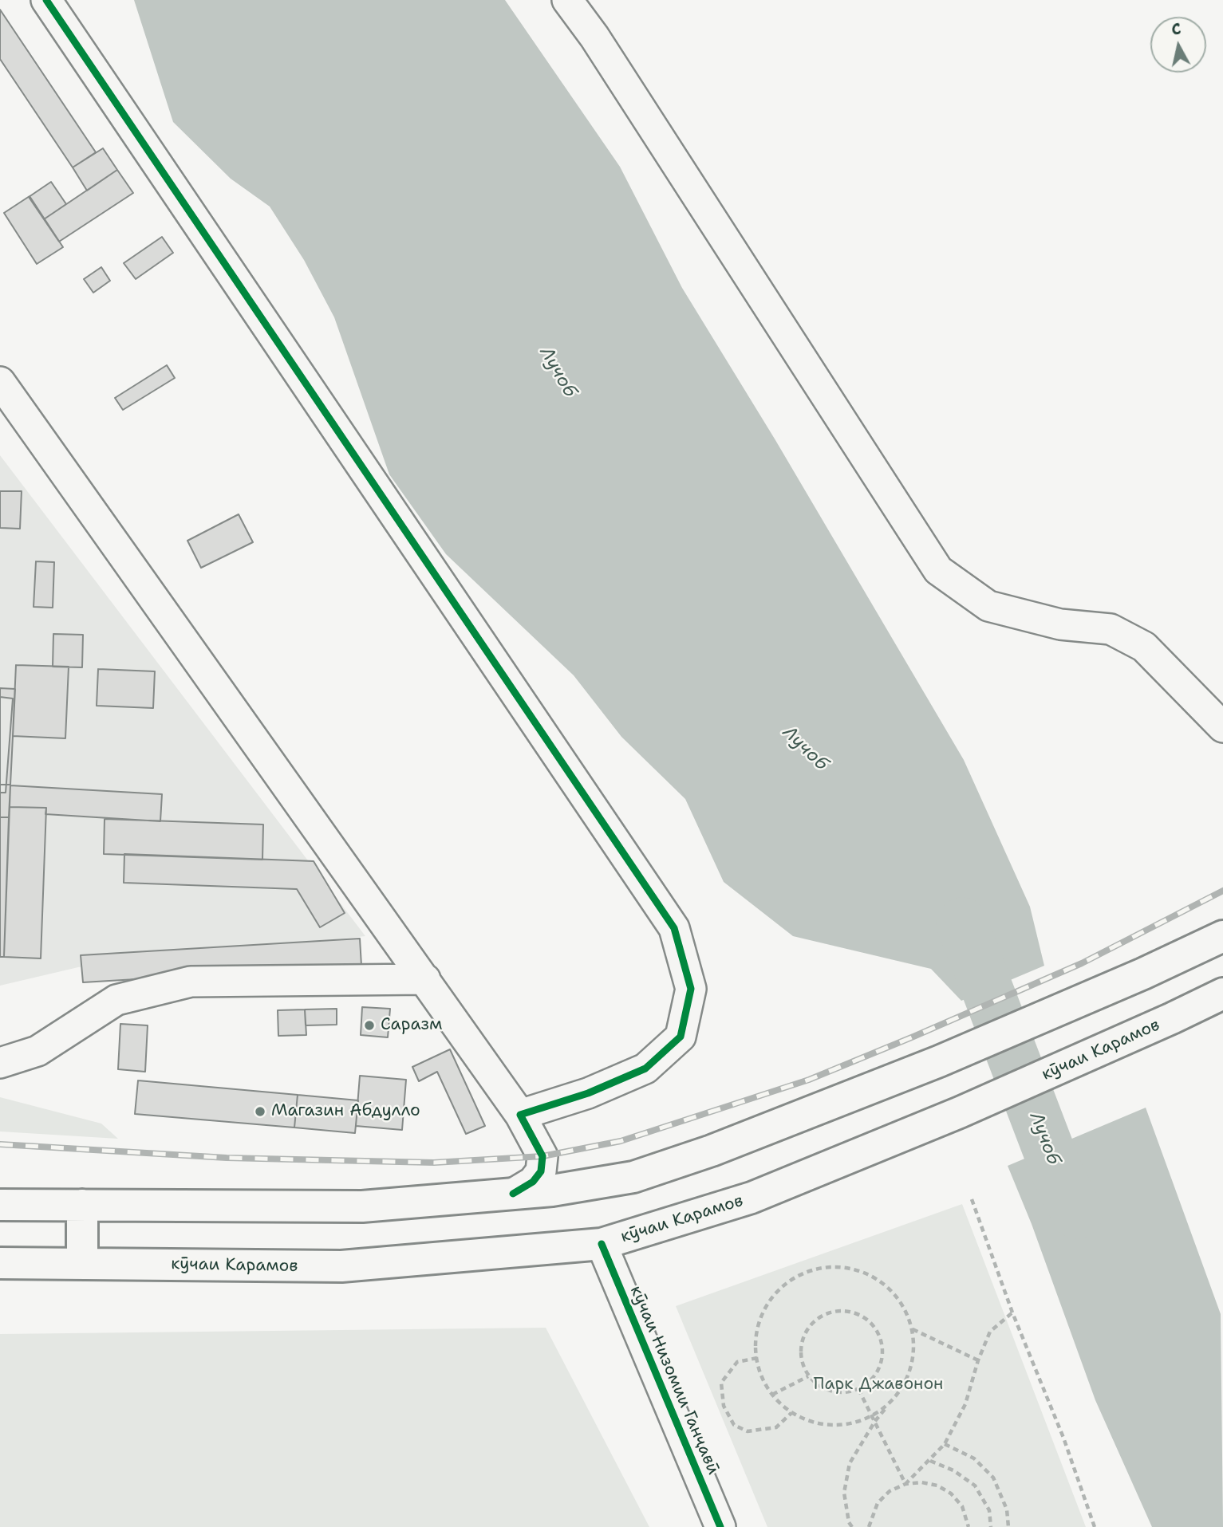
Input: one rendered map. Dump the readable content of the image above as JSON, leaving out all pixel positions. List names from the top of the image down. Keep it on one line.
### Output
{"streets":{"main road":["кӯчаи Карамов"],"street":["кӯчаи Низомии Ганҷавӣ"]},"crossings":[["кӯчаи Карамов","кӯчаи Низомии Ганҷавӣ"]],"water":["Лучоб"],"parks":["Парк Джавонон"],"places":["Саразм","Магазин Абдулло"],"north":"top"}
